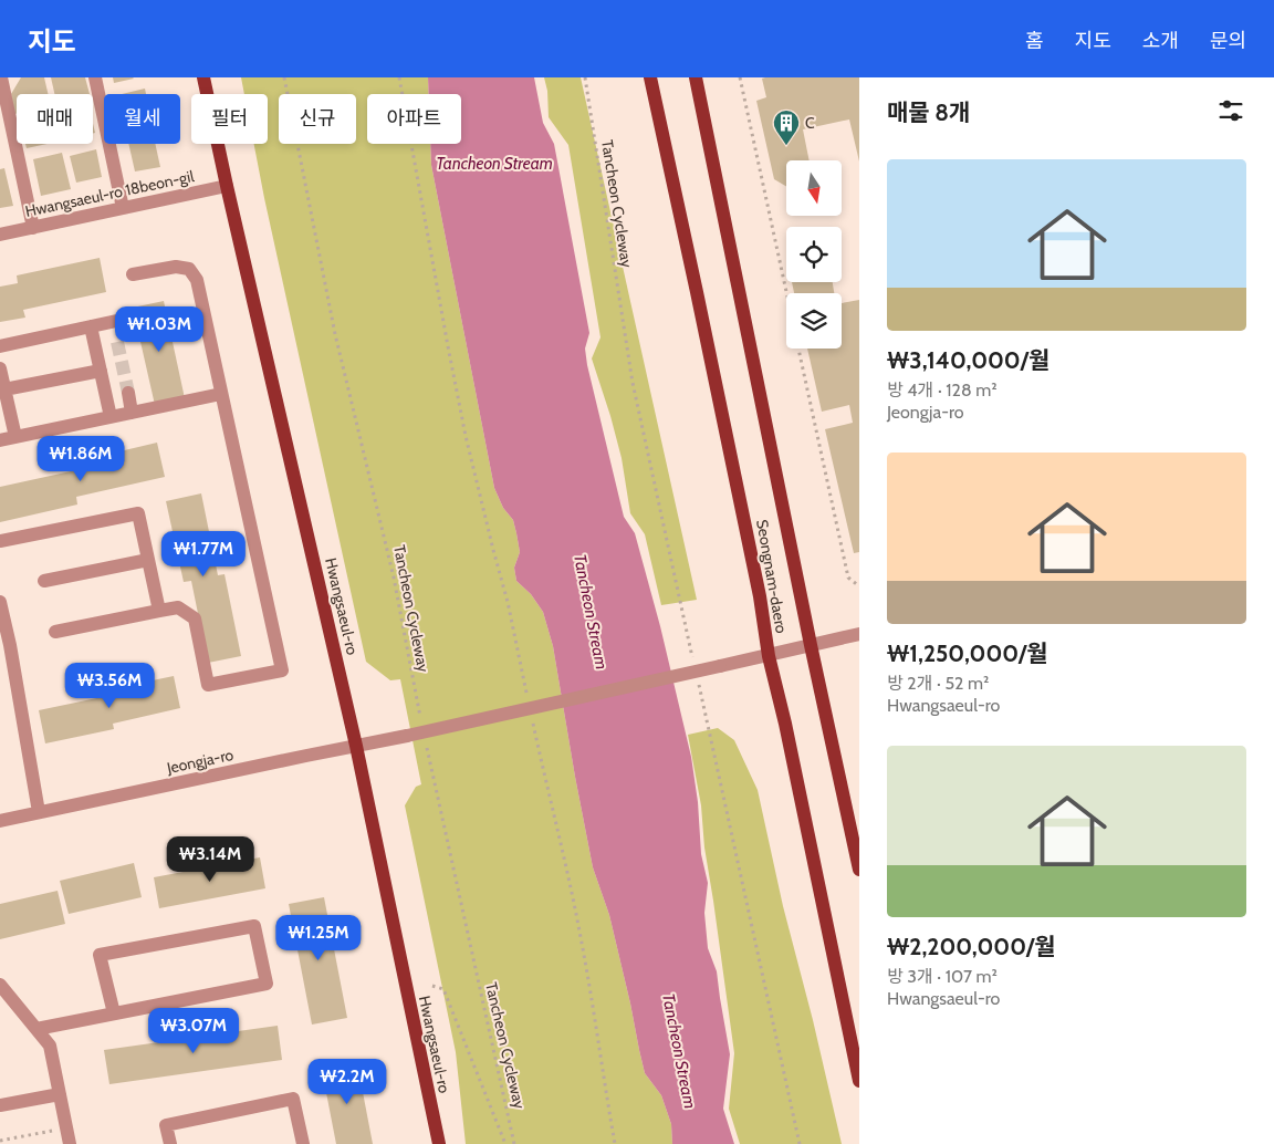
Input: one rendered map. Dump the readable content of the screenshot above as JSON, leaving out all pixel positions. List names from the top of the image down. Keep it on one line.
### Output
{"streets":{"main road":["Seongnam-daero","Hwangsaeul-ro"],"street":["Hwangsaeul-ro 18beon-gil","Jeongja-ro"],"path":["Tancheon Cycleway"]},"crossings":[["Hwangsaeul-ro 18beon-gil","Hwangsaeul-ro"],["Seongnam-daero","Jeongja-ro"],["Hwangsaeul-ro","Jeongja-ro"]],"water":["Tancheon Stream"],"places":{"building":["C"]},"north":"bottom","page":{"header":"지도","nav":["홈","지도","소개","문의"],"heading":"매물 8개","chip":["매매","월세","필터","신규","아파트"],"list":[{"name":"₩3,140,000/월","note":"방 4개 · 128 m² · Jeongja-ro"},{"name":"₩1,250,000/월","note":"방 2개 · 52 m² · Hwangsaeul-ro"},{"name":"₩2,200,000/월","note":"방 3개 · 107 m² · Hwangsaeul-ro"}],"price":["₩1.03M","₩1.86M","₩1.77M","₩3.56M","₩3.14M","₩1.25M","₩3.07M","₩2.2M"]}}
